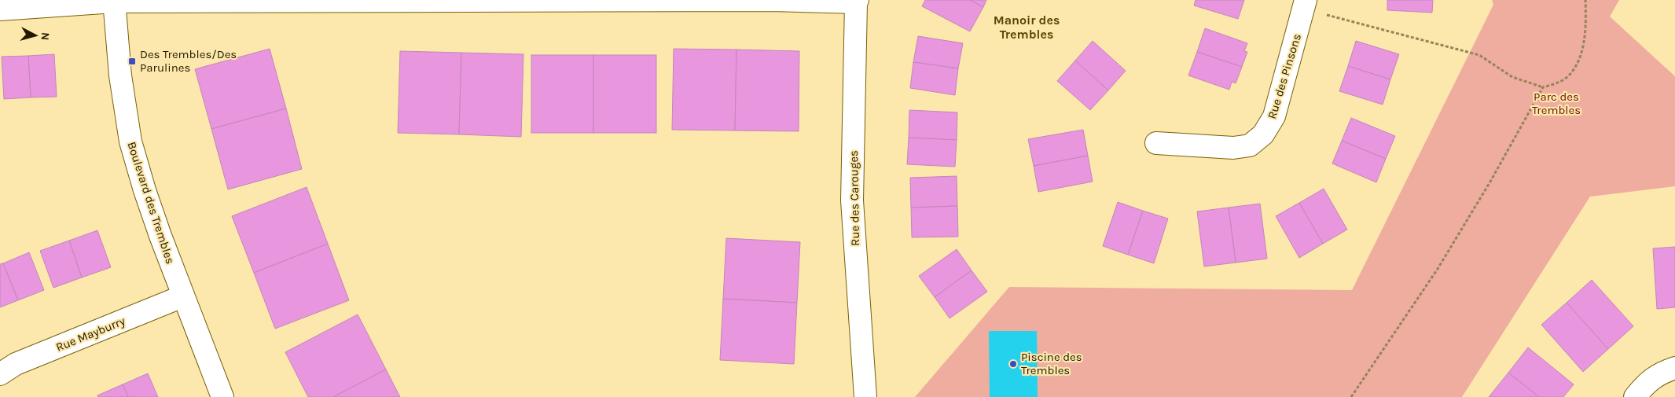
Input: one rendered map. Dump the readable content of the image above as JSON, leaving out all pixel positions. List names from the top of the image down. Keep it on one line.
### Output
{"streets":{"street":["Rue des Pinsons","Rue des Carouges","Boulevard des Trembles","Rue Mayburry"]},"crossings":[["Boulevard des Trembles","Rue Mayburry"]],"districts":["Manoir des Trembles"],"parks":["Parc des Trembles"],"places":{"transit":["Des Trembles/Des Parulines"],"other":["Piscine des Trembles"]},"north":"right"}
